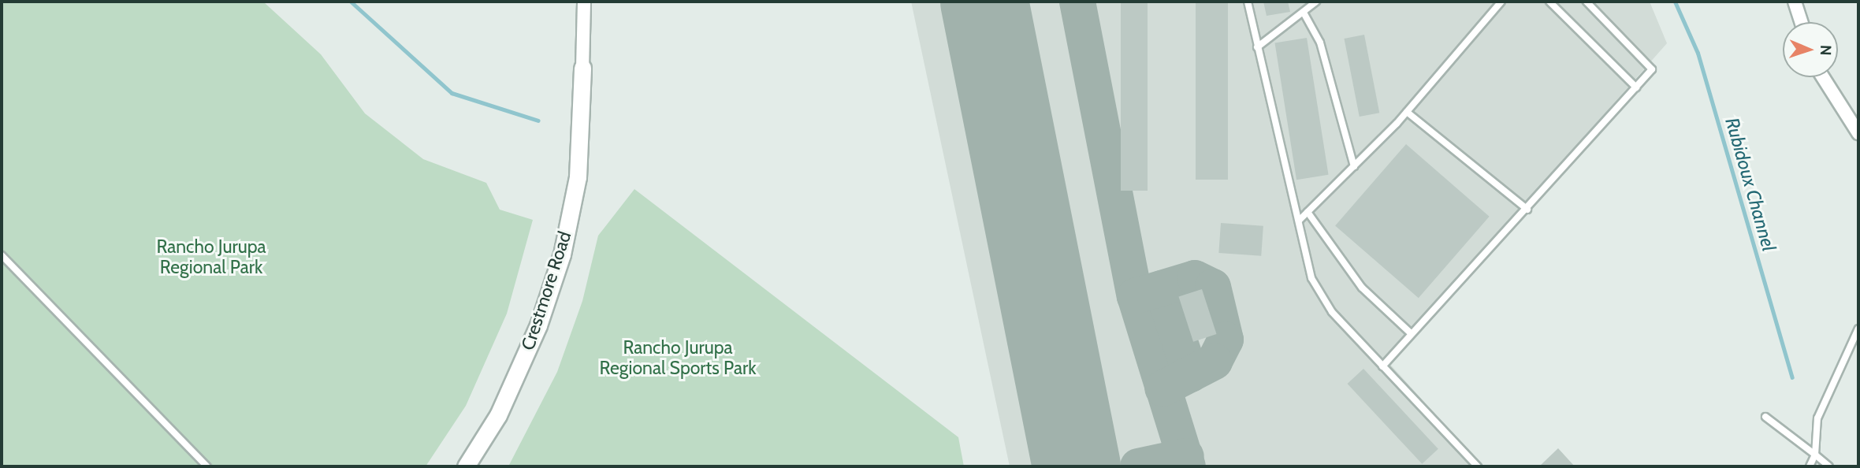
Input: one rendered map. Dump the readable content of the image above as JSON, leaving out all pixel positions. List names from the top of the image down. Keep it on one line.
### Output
{"streets":{"street":["Crestmore Road"]},"water":["Rubidoux Channel"],"parks":["Rancho Jurupa Regional Park","Rancho Jurupa Regional Sports Park"],"north":"right"}
